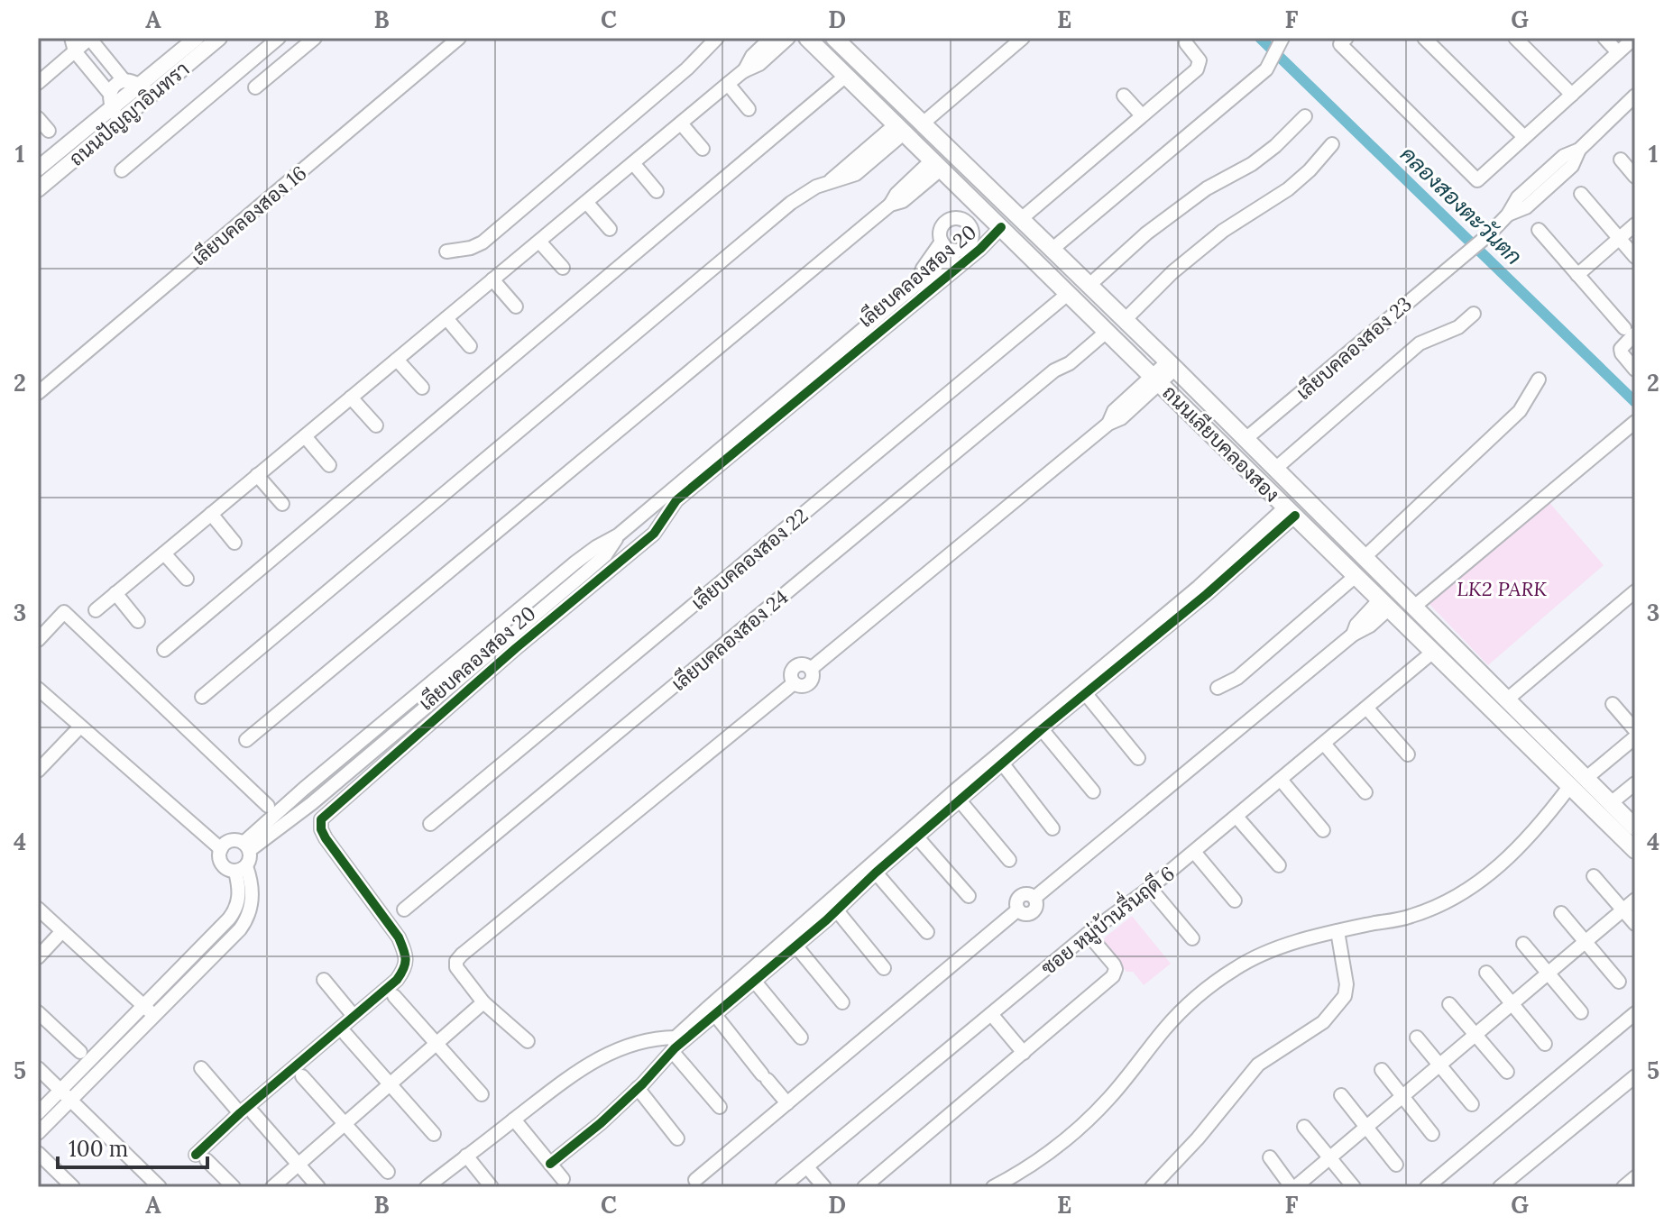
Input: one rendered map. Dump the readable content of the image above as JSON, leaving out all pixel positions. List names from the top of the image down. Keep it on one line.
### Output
{"streets":{"main road":["ถนนเลียบคลองสอง"],"street":["ถนนปัญญาอินทรา","เลียบคลองสอง 16","เลียบคลองสอง 20","เลียบคลองสอง 23","เลียบคลองสอง 22","เลียบคลองสอง 24","ซอย หมู่บ้านรื่นฤดี 6"]},"crossings":[["เลียบคลองสอง 20","ถนนเลียบคลองสอง"],["เลียบคลองสอง 23","ถนนเลียบคลองสอง"],["ถนนเลียบคลองสอง","เลียบคลองสอง 22"],["ถนนเลียบคลองสอง","เลียบคลองสอง 24"],["ถนนเลียบคลองสอง","ซอย หมู่บ้านรื่นฤดี 6"]],"water":["คลองสองตะวันตก"],"parks":["LK2 PARK"],"scale_bar":"100 m","grid":{"columns":["A","B","C","D","E","F","G"],"rows":["1","2","3","4","5"]}}
